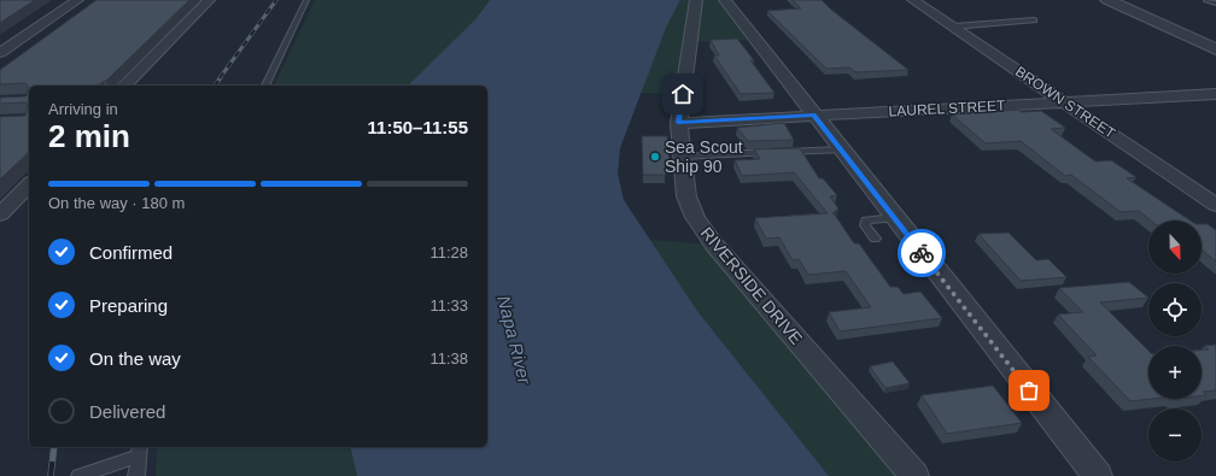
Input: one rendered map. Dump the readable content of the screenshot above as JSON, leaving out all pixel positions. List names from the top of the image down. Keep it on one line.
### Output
{"streets":{"street":["BROWN STREET","LAUREL STREET","RIVERSIDE DRIVE"]},"crossings":[["BROWN STREET","LAUREL STREET"],["LAUREL STREET","RIVERSIDE DRIVE"]],"water":["Napa River"],"places":["Sea Scout Ship 90"],"north":"bottom","page":{"heading":["2 min","Arriving in","11:50–11:55"],"bar":"On the way · 180 m","map_buttons":["+","−"],"list":[["Confirmed","11:28"],["Preparing","11:33"],["On the way","11:38"],"Delivered"]}}
